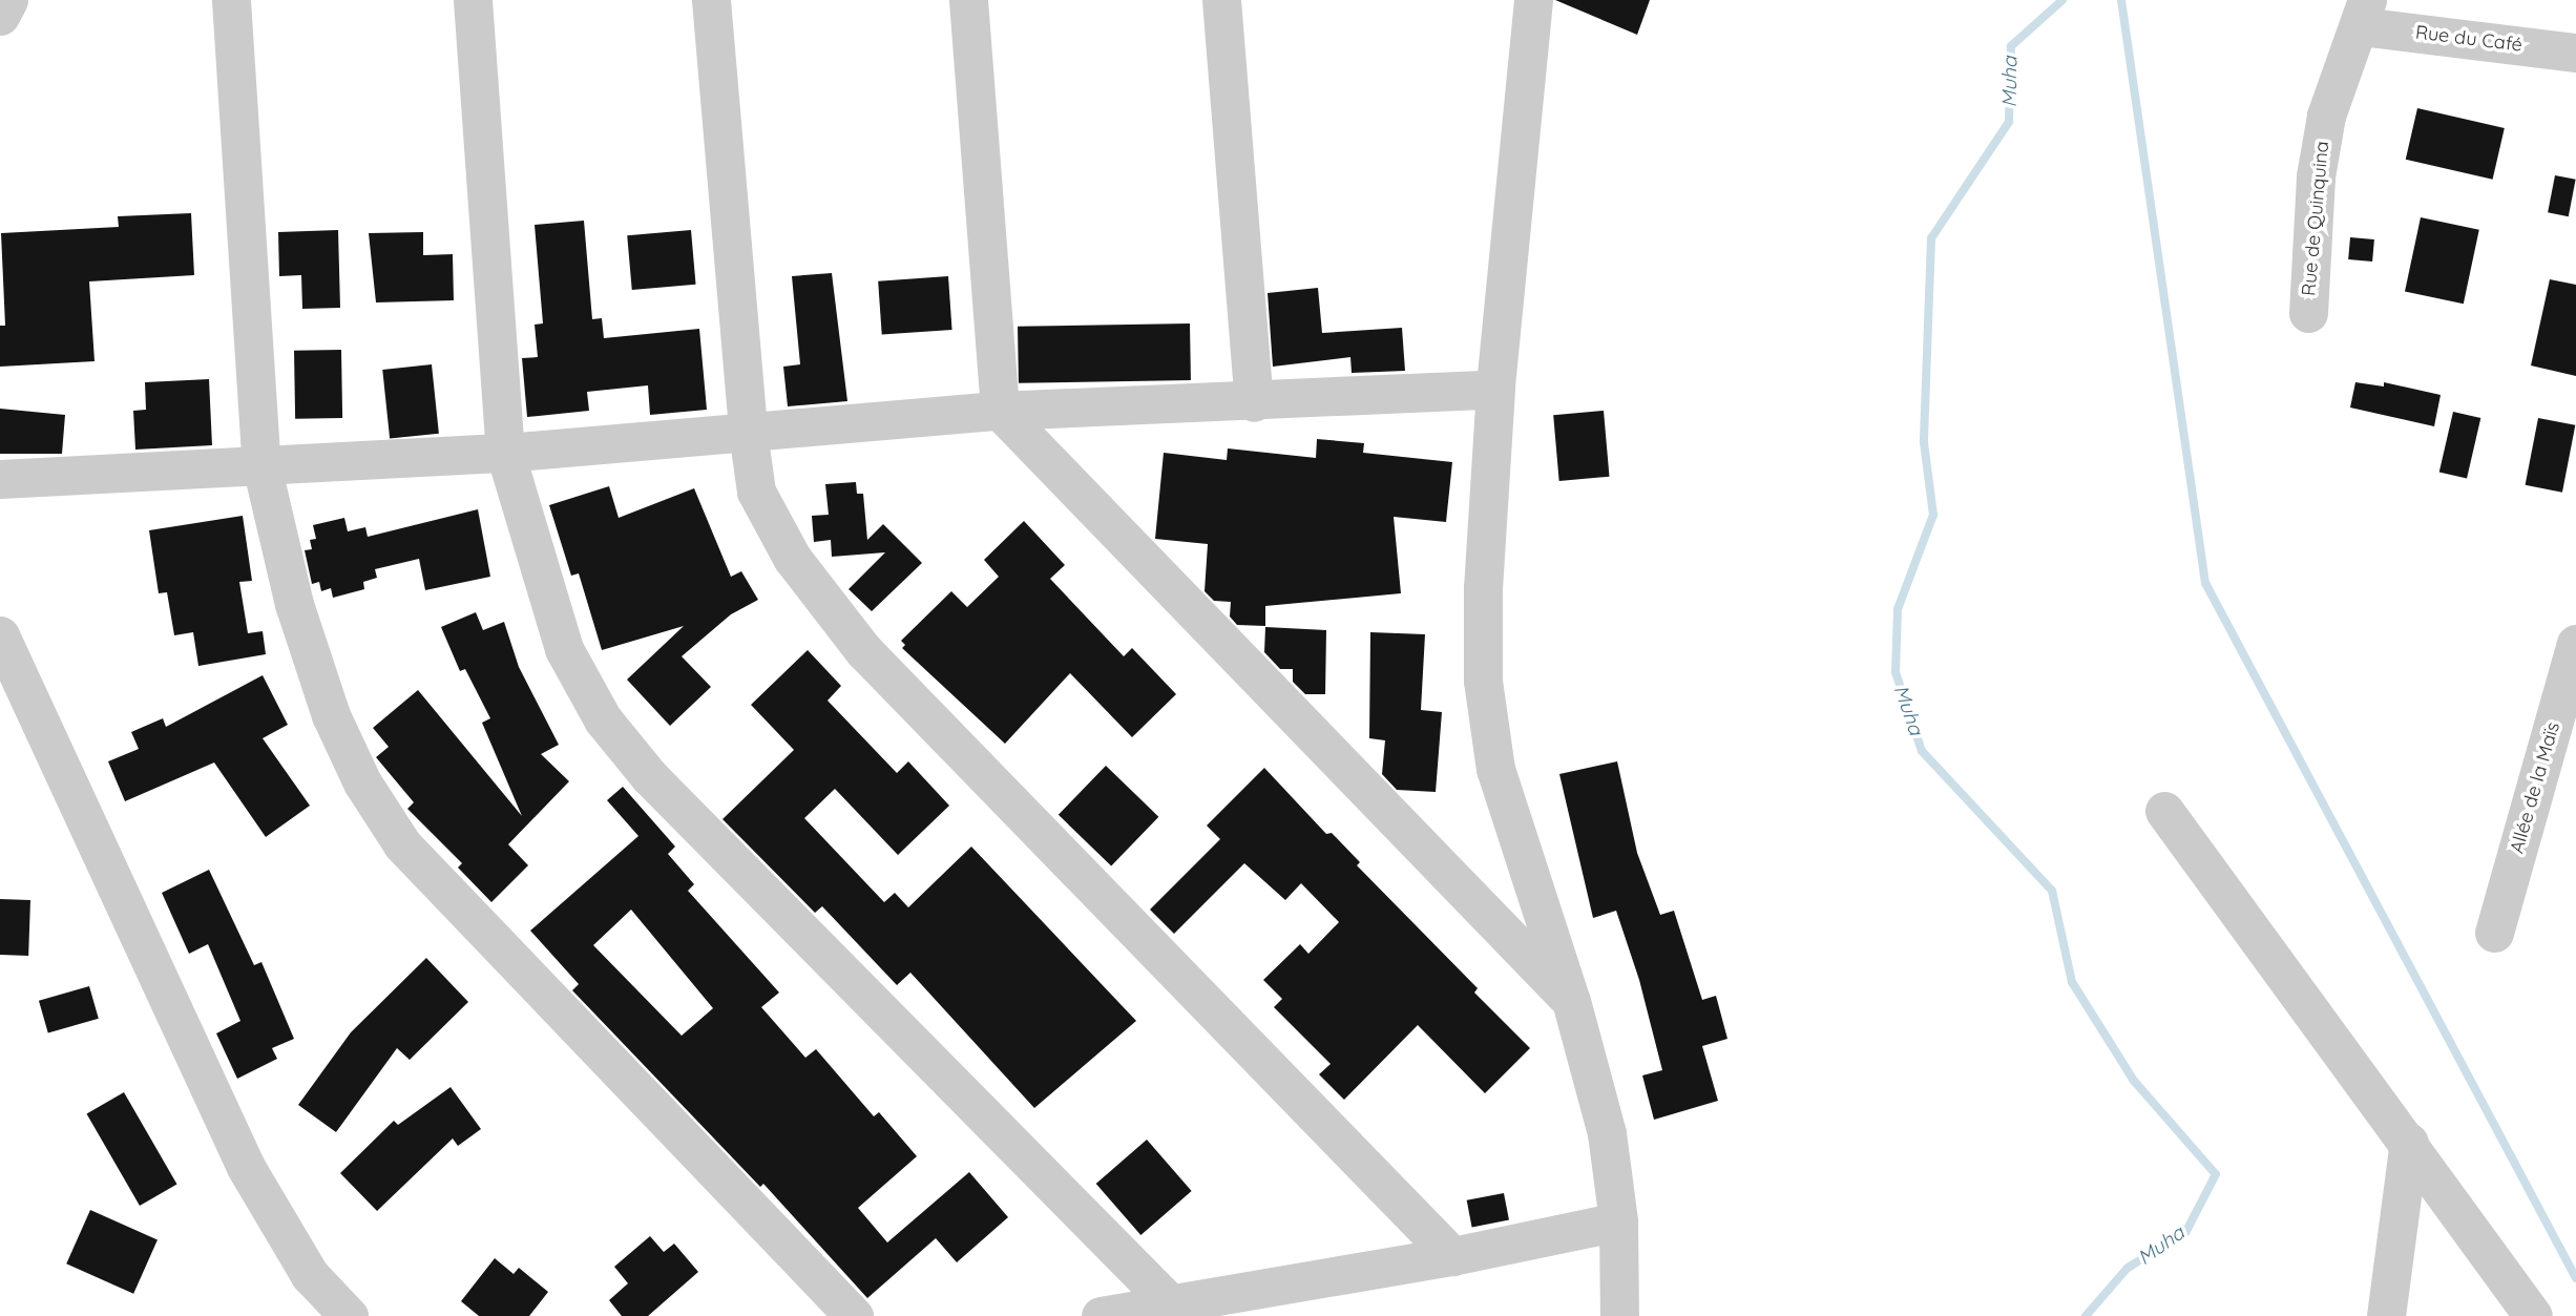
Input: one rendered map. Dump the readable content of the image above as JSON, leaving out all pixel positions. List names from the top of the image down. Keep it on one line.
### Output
{"streets":{"street":["Rue du Café","Rue de Quinquina","Allée de la Maïs"]},"crossings":[["Rue du Café","Rue de Quinquina"]],"water":["Muha"]}
